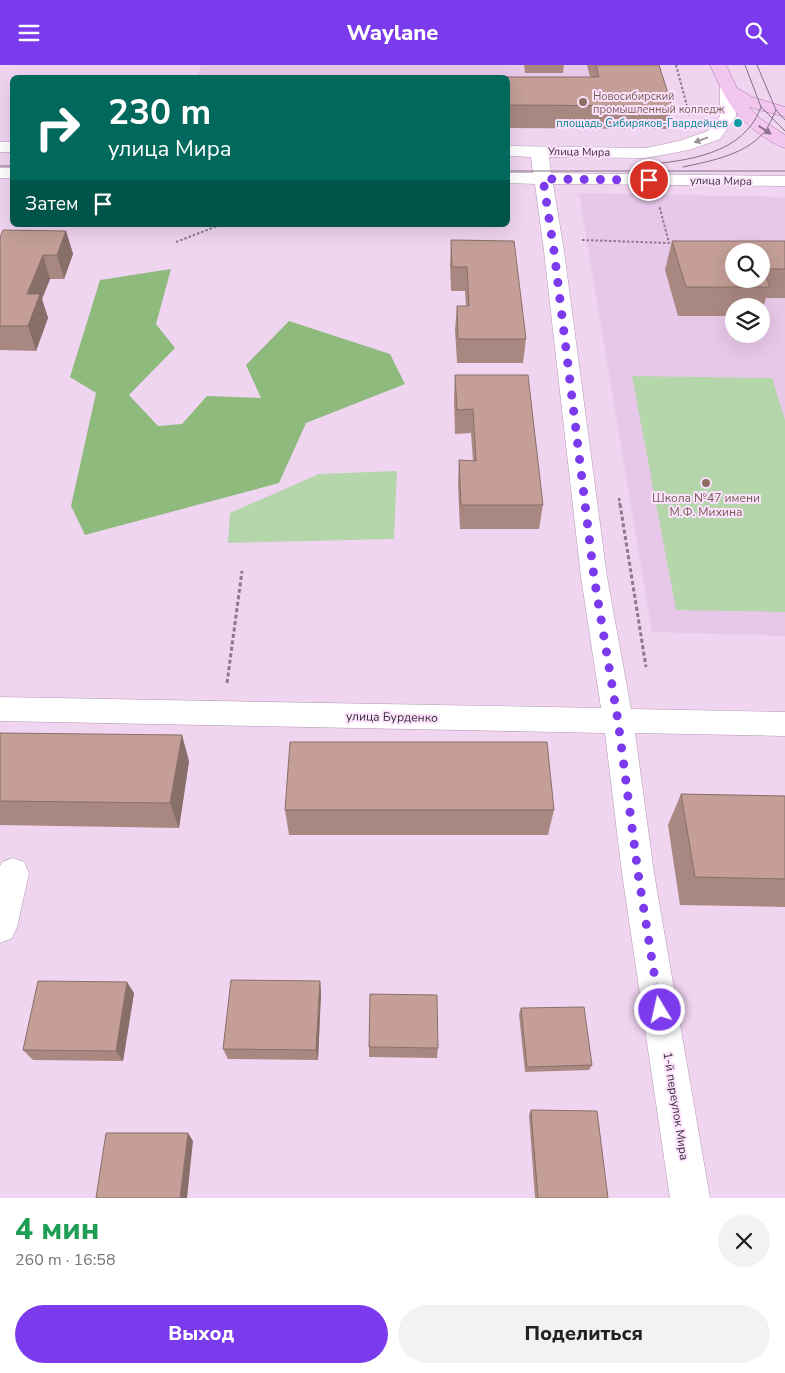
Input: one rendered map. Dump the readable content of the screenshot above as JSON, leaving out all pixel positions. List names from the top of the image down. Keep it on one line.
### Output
{"streets":{"street":["Улица Мира","улица Мира","улица Бурденко","1-й переулок Мира"]},"crossings":[["Улица Мира","улица Мира"],["Улица Мира","1-й переулок Мира"],["улица Мира","1-й переулок Мира"],["улица Бурденко","1-й переулок Мира"]],"one_way":["Улица Мира"],"places":["Новосибирский промышленный колледж","площадь Сибиряков-Гвардейцев","Школа №47 имени М.Ф. Михина"],"page":{"header":"Waylane","turn":["230 m","улица Мира"],"then":"Затем","heading":["4 мин","260 m · 16:58"],"buttons":["Выход","Поделиться"]}}
